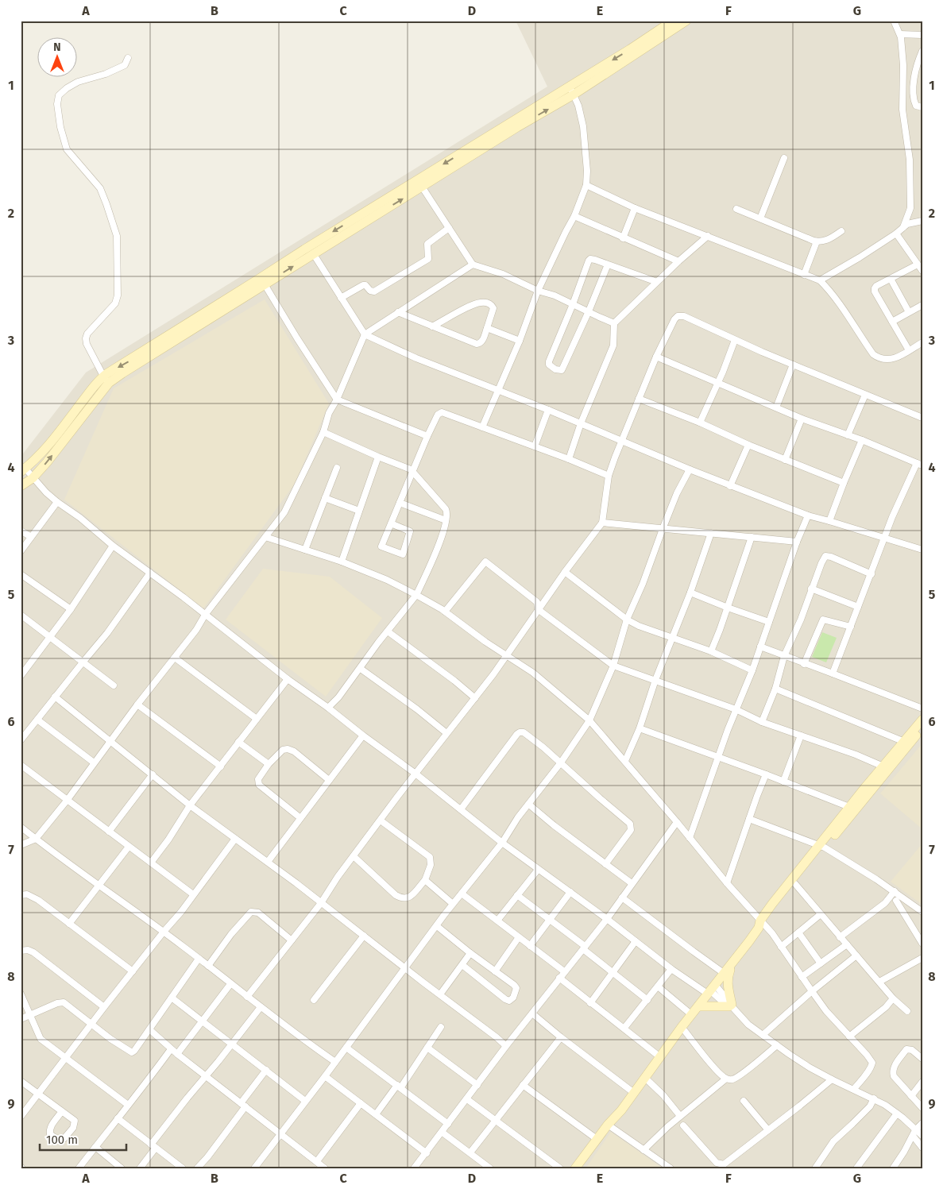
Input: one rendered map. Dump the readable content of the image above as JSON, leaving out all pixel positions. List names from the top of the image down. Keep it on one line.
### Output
{"scale_bar":"100 m","north":"top","grid":{"columns":["A","B","C","D","E","F","G"],"rows":["1","2","3","4","5","6","7","8","9"]}}
